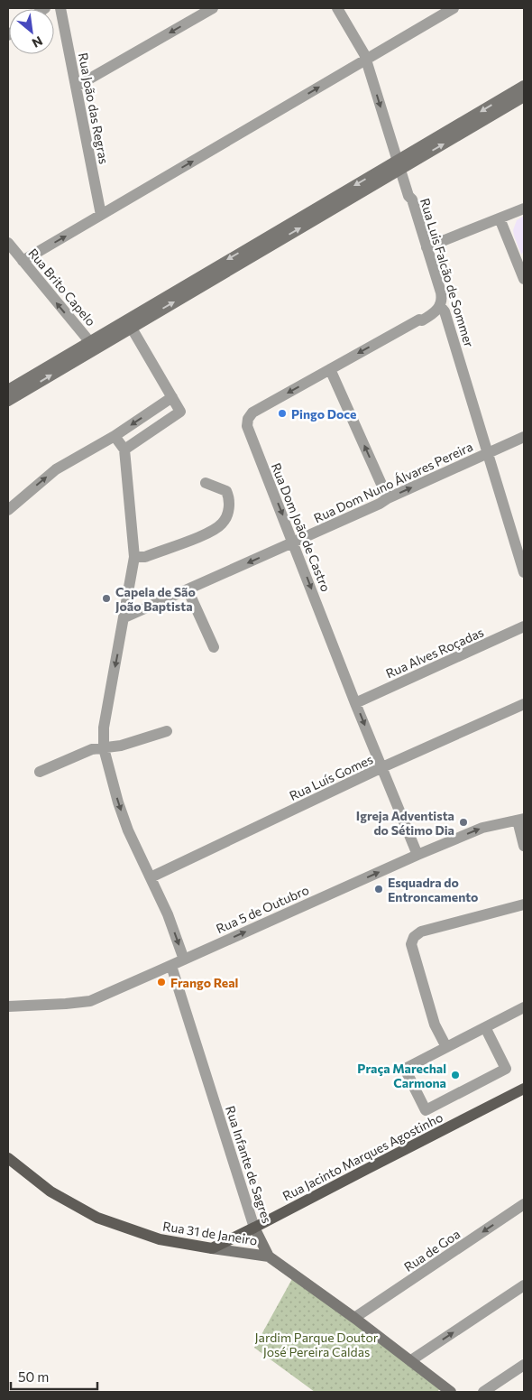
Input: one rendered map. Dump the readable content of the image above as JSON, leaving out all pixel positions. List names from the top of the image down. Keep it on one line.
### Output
{"streets":{"main road":["Rua Jacinto Marques Agostinho","Rua 31 de Janeiro"],"street":["Rua João das Regras","Rua Luis Falcão de Sommer","Rua Brito Capelo","Rua Dom Nuno Álvares Pereira","Rua Dom João de Castro","Rua Alves Roçadas","Rua Luís Gomes","Rua 5 de Outubro","Rua Infante de Sagres","Rua de Goa"]},"crossings":[["Rua Luis Falcão de Sommer","Rua Dom Nuno Álvares Pereira"],["Rua Luis Falcão de Sommer","Rua Dom João de Castro"],["Rua Dom Nuno Álvares Pereira","Rua Dom João de Castro"],["Rua Dom João de Castro","Rua Alves Roçadas"],["Rua Dom João de Castro","Rua Luís Gomes"],["Rua Dom João de Castro","Rua 5 de Outubro"],["Rua 5 de Outubro","Rua Infante de Sagres"],["Rua Jacinto Marques Agostinho","Rua Infante de Sagres"],["Rua Jacinto Marques Agostinho","Rua 31 de Janeiro"],["Rua Infante de Sagres","Rua 31 de Janeiro"],["Rua Infante de Sagres","Rua de Goa"]],"one_way":["Rua Brito Capelo","Rua 5 de Outubro"],"parks":["Jardim Parque Doutor José Pereira Caldas"],"places":["Pingo Doce","Capela de São João Baptista","Igreja Adventista do Sétimo Dia","Esquadra do Entroncamento","Frango Real","Praça Marechal Carmona"],"scale_bar":"50 m","north":"bottom right"}
